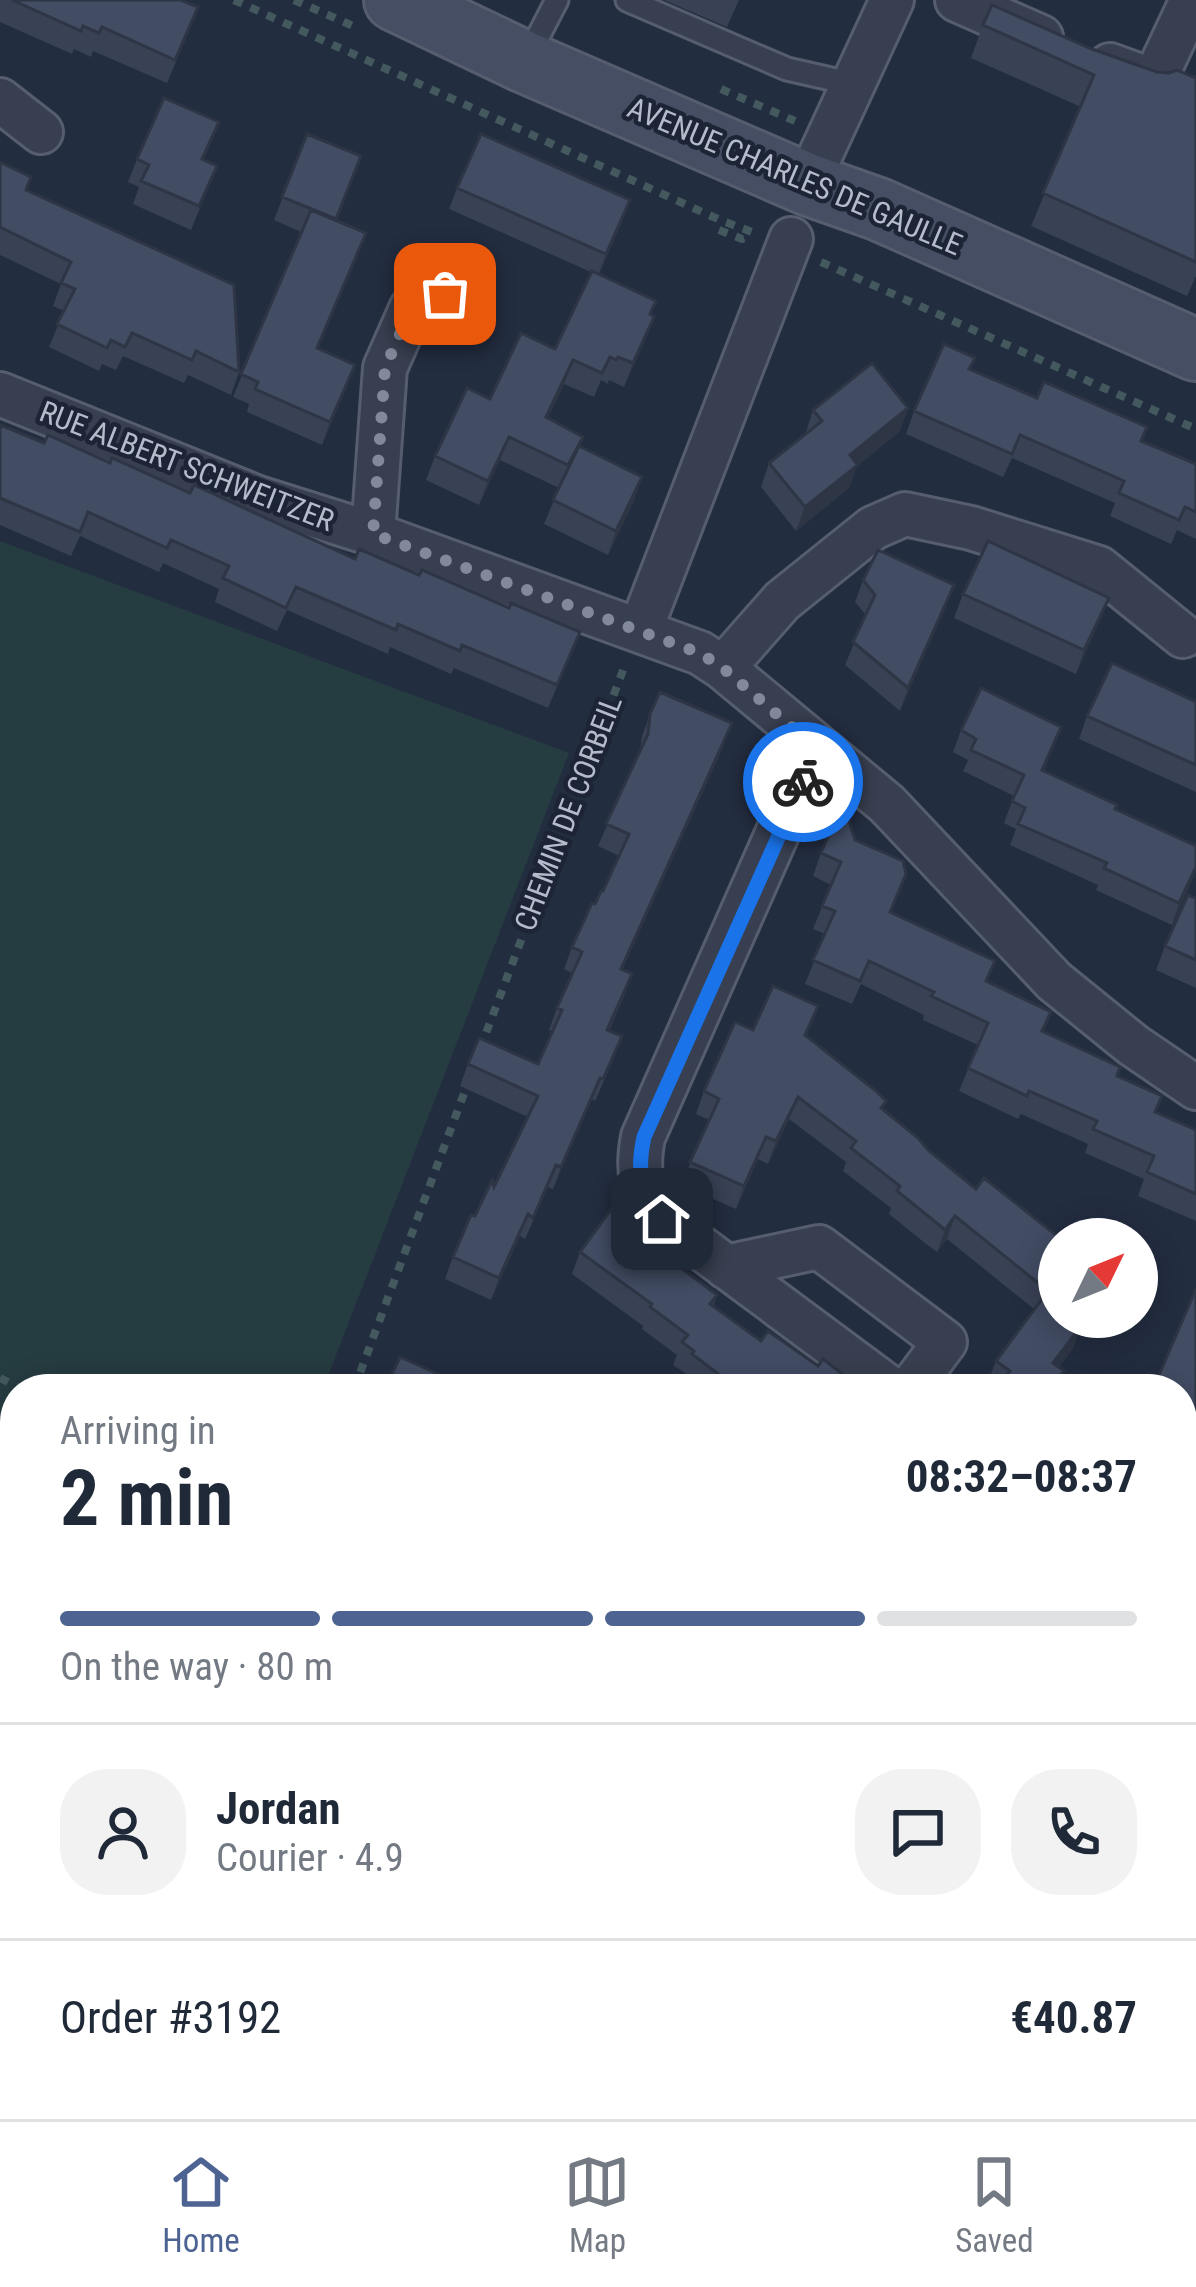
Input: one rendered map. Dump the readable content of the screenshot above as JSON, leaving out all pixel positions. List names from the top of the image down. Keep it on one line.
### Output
{"streets":{"main road":["AVENUE CHARLES DE GAULLE"],"street":["RUE ALBERT SCHWEITZER"],"path":["CHEMIN DE CORBEIL"]},"crossings":[["RUE ALBERT SCHWEITZER","CHEMIN DE CORBEIL"]],"north":"top right","page":{"heading":["2 min","Arriving in","08:32–08:37"],"panel":["Jordan","Courier · 4.9","Order #3192","€40.87"],"bar":"On the way · 80 m","tabs":["Home","Map","Saved"]}}
